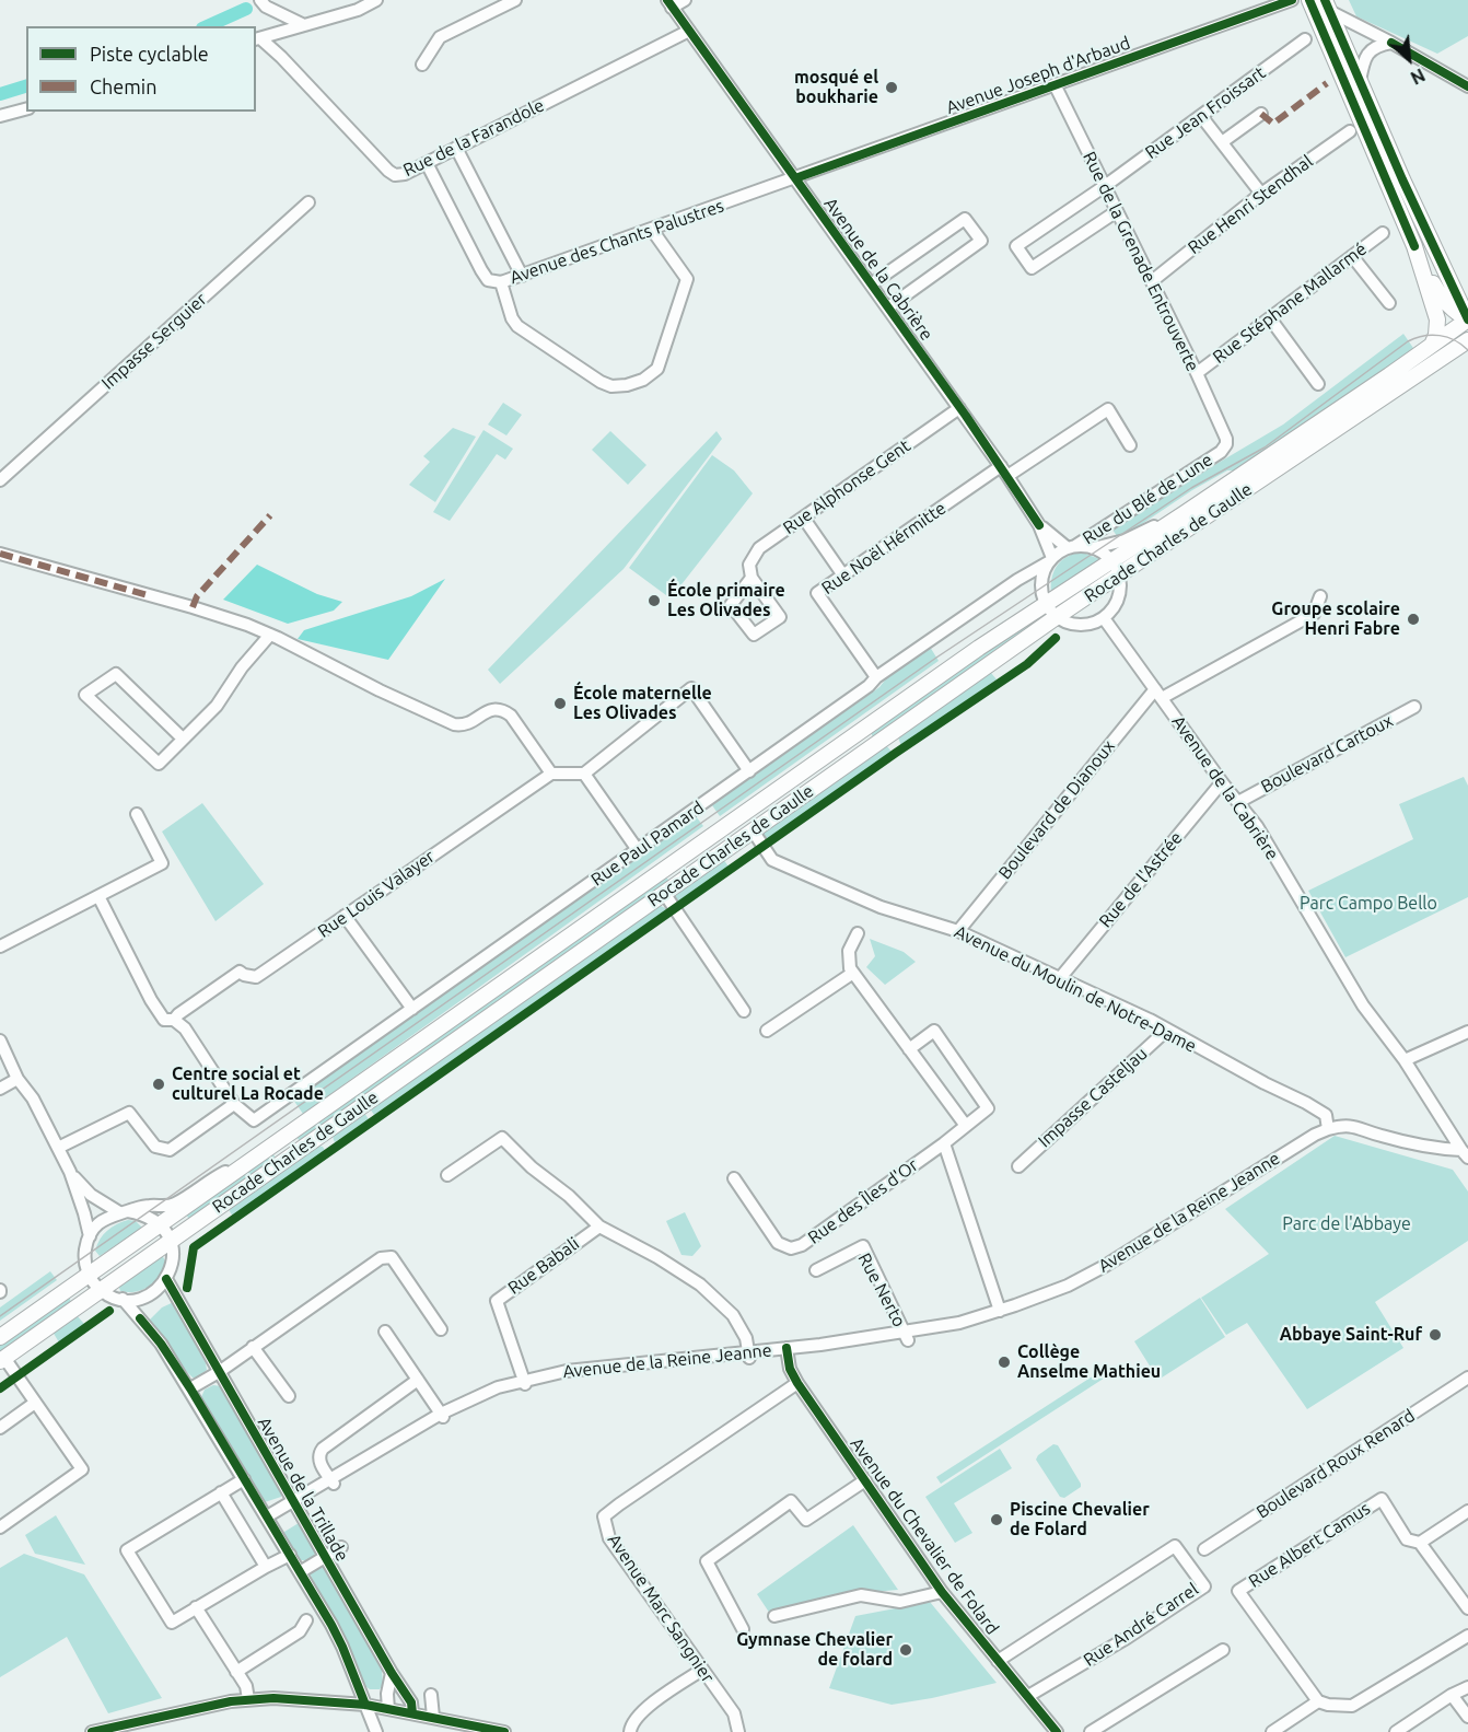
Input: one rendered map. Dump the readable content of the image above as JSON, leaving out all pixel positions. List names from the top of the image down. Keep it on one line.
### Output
{"streets":{"main road":["Rocade Charles de Gaulle"],"street":["Avenue Joseph d'Arbaud","Rue Jean Froissart","Rue de la Farandole","Rue Henri Stendhal","Avenue des Chants Palustres","Rue de la Grenade Entrouverte","Avenue de la Cabrière","Rue Stéphane Mallarmé","Impasse Serguier","Rue Alphonse Gent","Rue du Blé de Lune","Rue Noël Hérmitte","Boulevard Cartoux","Boulevard de Dianoux","Rue Paul Pamard","Rue de l'Astrée","Rue Louis Valayer","Avenue du Moulin de Notre-Dame","Impasse Casteljau","Rue des Îles d'Or","Avenue de la Reine Jeanne","Rue Babali","Rue Nerto","Boulevard Roux Renard","Avenue de la Trillade","Avenue du Chevalier de Folard","Rue Albert Camus","Avenue Marc Sangnier","Rue André Carrel"]},"crossings":[["Avenue Joseph d'Arbaud","Avenue des Chants Palustres"],["Avenue Joseph d'Arbaud","Rue de la Grenade Entrouverte"],["Avenue Joseph d'Arbaud","Avenue de la Cabrière"],["Rue Jean Froissart","Rue de la Grenade Entrouverte"],["Rue de la Farandole","Avenue des Chants Palustres"],["Rue de la Farandole","Avenue de la Cabrière"],["Rue Henri Stendhal","Rue de la Grenade Entrouverte"],["Avenue des Chants Palustres","Avenue de la Cabrière"],["Rue de la Grenade Entrouverte","Rue Stéphane Mallarmé"],["Rue de la Grenade Entrouverte","Rue du Blé de Lune"],["Avenue de la Cabrière","Rue Alphonse Gent"],["Avenue de la Cabrière","Rue du Blé de Lune"],["Avenue de la Cabrière","Rue Noël Hérmitte"],["Avenue de la Cabrière","Boulevard Cartoux"],["Avenue de la Cabrière","Boulevard de Dianoux"],["Avenue de la Cabrière","Rue Paul Pamard"],["Avenue de la Cabrière","Rue de l'Astrée"],["Rue du Blé de Lune","Rue Paul Pamard"],["Rocade Charles de Gaulle","Avenue du Moulin de Notre-Dame"],["Rue Noël Hérmitte","Rue Paul Pamard"],["Boulevard de Dianoux","Avenue du Moulin de Notre-Dame"],["Rue de l'Astrée","Avenue du Moulin de Notre-Dame"],["Avenue du Moulin de Notre-Dame","Impasse Casteljau"],["Avenue du Moulin de Notre-Dame","Avenue de la Reine Jeanne"],["Avenue de la Reine Jeanne","Rue Babali"],["Avenue de la Reine Jeanne","Rue Nerto"],["Avenue de la Reine Jeanne","Avenue de la Trillade"],["Avenue de la Reine Jeanne","Avenue du Chevalier de Folard"],["Avenue du Chevalier de Folard","Avenue Marc Sangnier"],["Avenue du Chevalier de Folard","Rue André Carrel"]],"parks":["Parc Campo Bello","Parc de l'Abbaye"],"places":["mosqué el boukharie","École primaire Les Olivades","Groupe scolaire Henri Fabre","École maternelle Les Olivades","Centre social et culturel La Rocade","Abbaye Saint-Ruf","Collège Anselme Mathieu","Piscine Chevalier de Folard","Gymnase Chevalier de folard"],"legend":["Piste cyclable","Chemin"],"north":"bottom right"}
